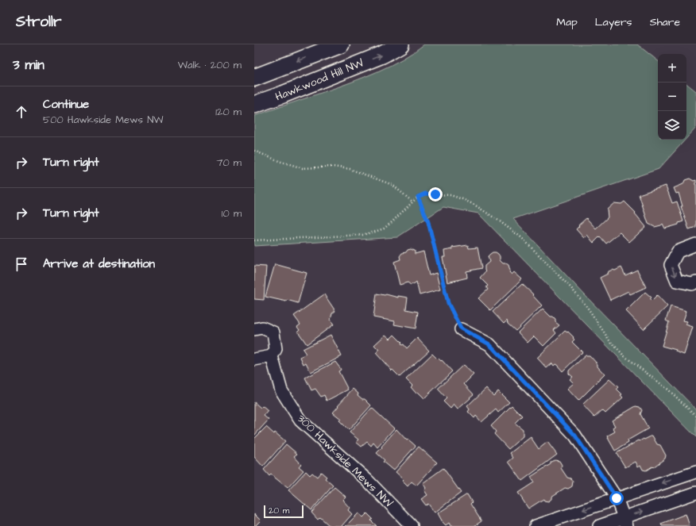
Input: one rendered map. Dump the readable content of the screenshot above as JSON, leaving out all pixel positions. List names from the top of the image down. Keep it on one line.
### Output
{"streets":{"street":["Hawkwood Hill NW","300 Hawkside Mews NW"]},"scale_bar":"20 m","page":{"header":"Strollr","nav":["Map","Layers","Share"],"heading":["3 min","Walk · 200 m"],"map_buttons":["+","−"],"list":[["Continue","500 Hawkside Mews NW","120 m"],["Turn right","70 m"],["Turn right","10 m"],"Arrive at destination"],"scale":"20 m"}}
